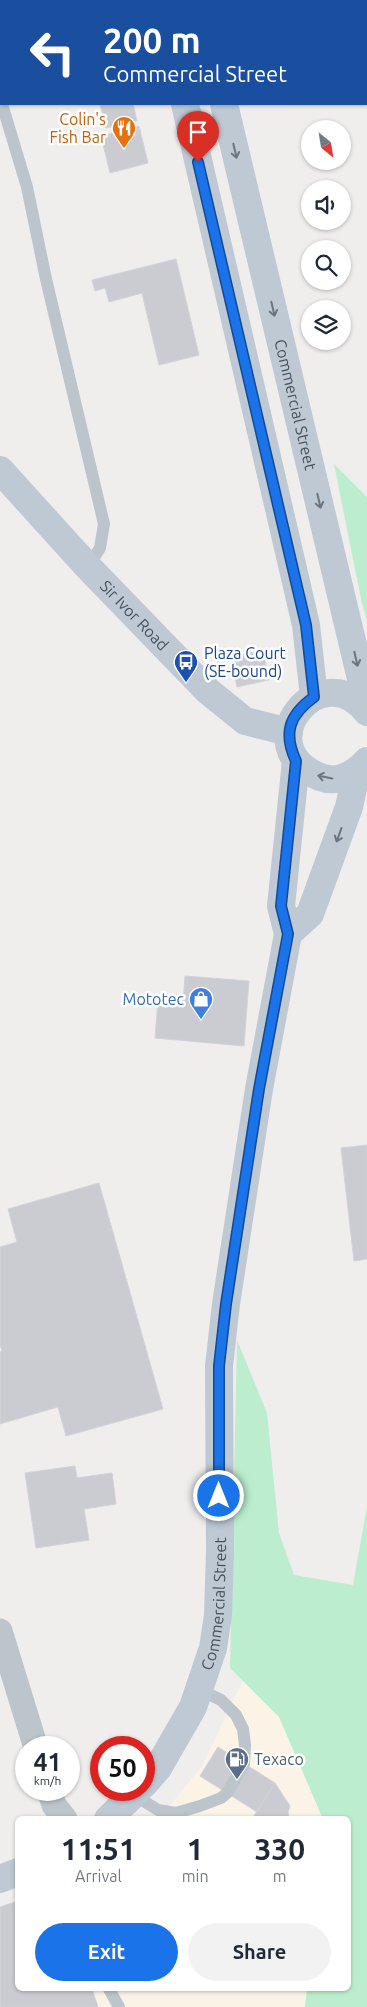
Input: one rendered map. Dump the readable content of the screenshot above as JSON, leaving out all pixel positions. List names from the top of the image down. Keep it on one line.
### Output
{"streets":{"main road":["Commercial Street","Sir Ivor Road"]},"crossings":[["Commercial Street","Sir Ivor Road"]],"places":{"restaurant":["Colin's Fish Bar"],"bus stop":["Plaza Court (SE-bound)"],"shop":["Mototec"],"fuel station":["Texaco"]},"north":"bottom right","page":{"turn":["200 m","Commercial Street"],"speed":"41 km/h","limit":"50","eta":["11:51","Arrival","1","min","330","m"],"buttons":["Exit","Share"]}}
